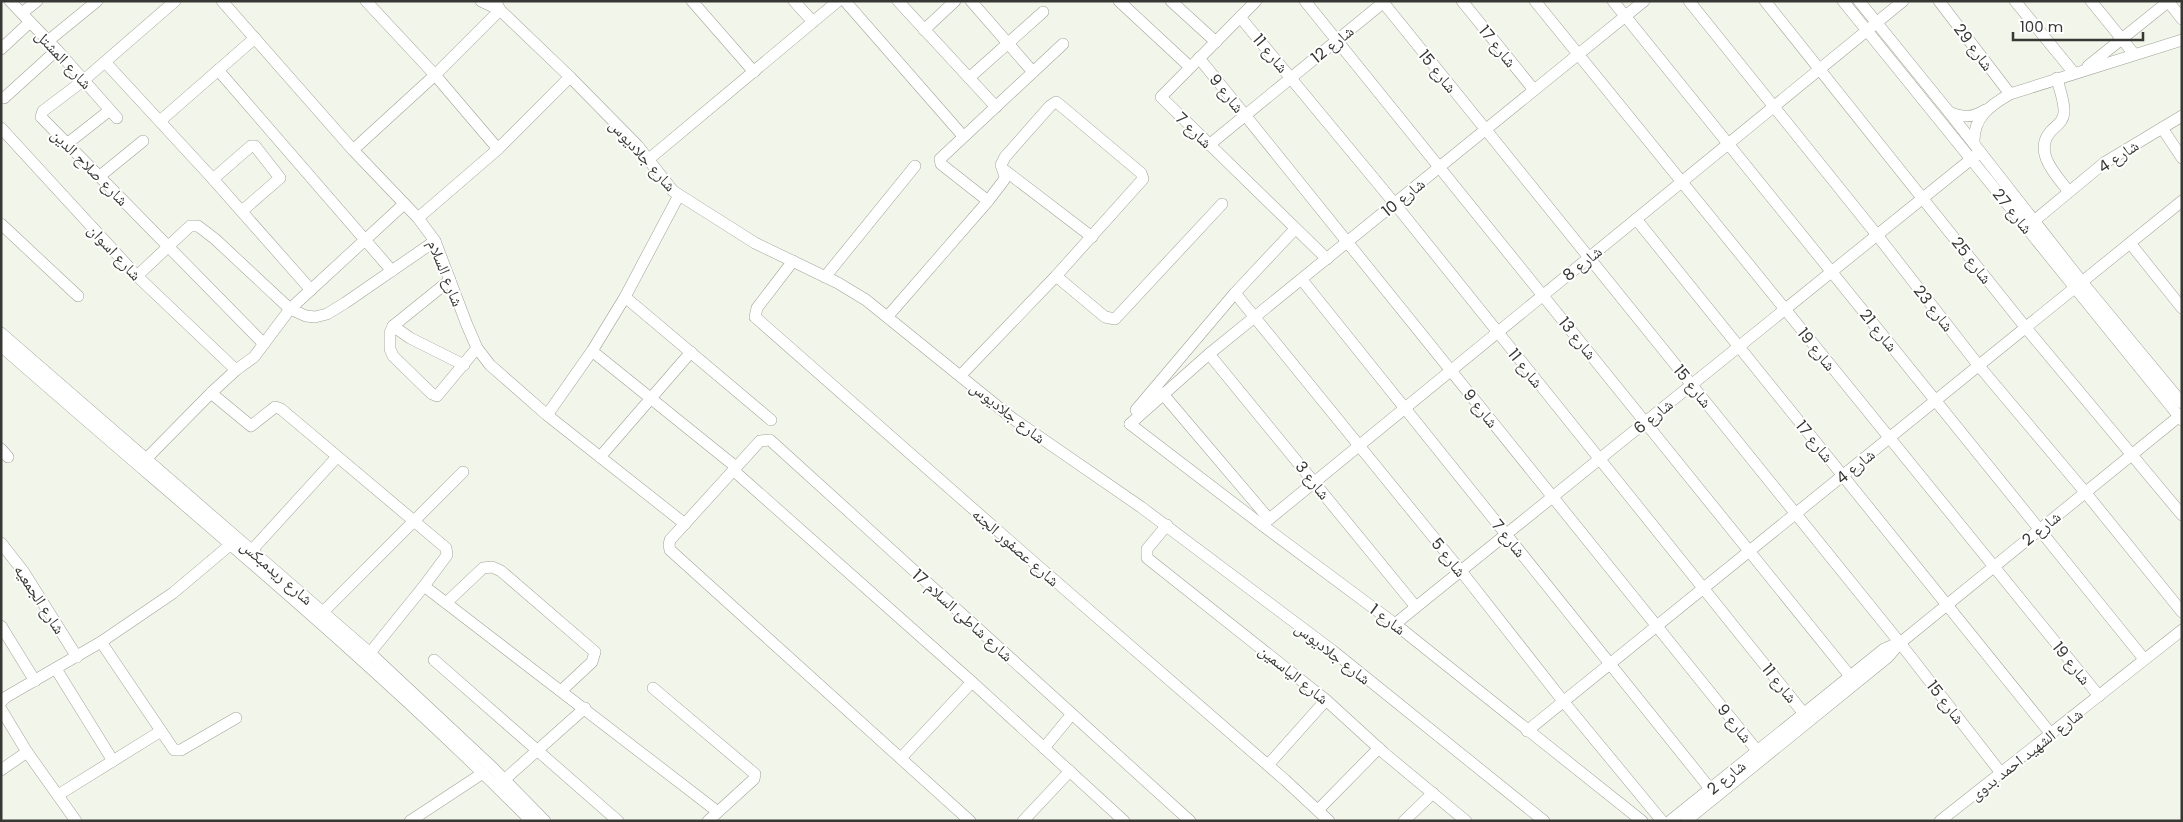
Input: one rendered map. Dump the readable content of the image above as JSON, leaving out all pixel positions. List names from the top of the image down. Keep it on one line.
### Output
{"streets":{"street":["شارع 12","شارع 17","شارع 29","شارع 11","شارع المشتل","شارع 15","شارع 9","شارع 7","شارع جلاديوس","شارع 4","شارع صلاح الدين","شارع 10","شارع 27","شارع اسوان","شارع 25","شارع 8","شارع السلام","شارع 23","شارع 21","شارع 13","شارع 19","شارع 6","شارع 3","شارع 2","شارع عصفور الجنه","شارع 5","شارع ريدمبكس","شارع الجمعيه","شارع شاطئ السلام 17","شارع 1","شارع الياسمين","شارع الشهيد احمد بدوى"]},"crossings":[["شارع 12","شارع 11"],["شارع 12","شارع 15"],["شارع 12","شارع 9"],["شارع 12","شارع 7"],["شارع 12","شارع 13"],["شارع 17","شارع 4"],["شارع 17","شارع 10"],["شارع 17","شارع 8"],["شارع 17","شارع 6"],["شارع 17","شارع 2"],["شارع 17","شارع الشهيد احمد بدوى"],["شارع 11","شارع 4"],["شارع 11","شارع 10"],["شارع 11","شارع 8"],["شارع 11","شارع 6"],["شارع 11","شارع 2"],["شارع المشتل","شارع صلاح الدين"],["شارع 15","شارع 4"],["شارع 15","شارع 10"],["شارع 15","شارع 8"],["شارع 15","شارع 6"],["شارع 15","شارع 2"],["شارع 15","شارع الشهيد احمد بدوى"],["شارع 9","شارع 4"],["شارع 9","شارع 10"],["شارع 9","شارع 8"],["شارع 9","شارع 6"],["شارع 9","شارع 2"],["شارع 7","شارع 4"],["شارع 7","شارع 10"],["شارع 7","شارع 8"],["شارع 7","شارع 6"],["شارع 7","شارع 2"],["شارع جلاديوس","شارع عصفور الجنه"],["شارع جلاديوس","شارع الياسمين"],["شارع 4","شارع 27"],["شارع 4","شارع 25"],["شارع 4","شارع 23"],["شارع 4","شارع 21"],["شارع 4","شارع 13"],["شارع 4","شارع 19"],["شارع 4","شارع 5"],["شارع 4","شارع 1"],["شارع 10","شارع 21"],["شارع 10","شارع 13"],["شارع 10","شارع 19"],["شارع 10","شارع 3"],["شارع 10","شارع 5"],["شارع 10","شارع 1"],["شارع 27","شارع 8"],["شارع 27","شارع 6"],["شارع 27","شارع 2"],["شارع 25","شارع 8"],["شارع 25","شارع 6"],["شارع 25","شارع 2"],["شارع 8","شارع 23"],["شارع 8","شارع 21"],["شارع 8","شارع 13"],["شارع 8","شارع 19"],["شارع 8","شارع 3"],["شارع 8","شارع 5"],["شارع 8","شارع 1"],["شارع السلام","شارع شاطئ السلام 17"],["شارع 23","شارع 6"],["شارع 23","شارع 2"],["شارع 21","شارع 6"],["شارع 21","شارع 2"],["شارع 21","شارع الشهيد احمد بدوى"],["شارع 13","شارع 6"],["شارع 13","شارع 2"],["شارع 19","شارع 6"],["شارع 19","شارع 2"],["شارع 19","شارع الشهيد احمد بدوى"],["شارع 6","شارع 3"],["شارع 6","شارع 5"],["شارع 6","شارع 1"]],"scale_bar":"100 m"}
